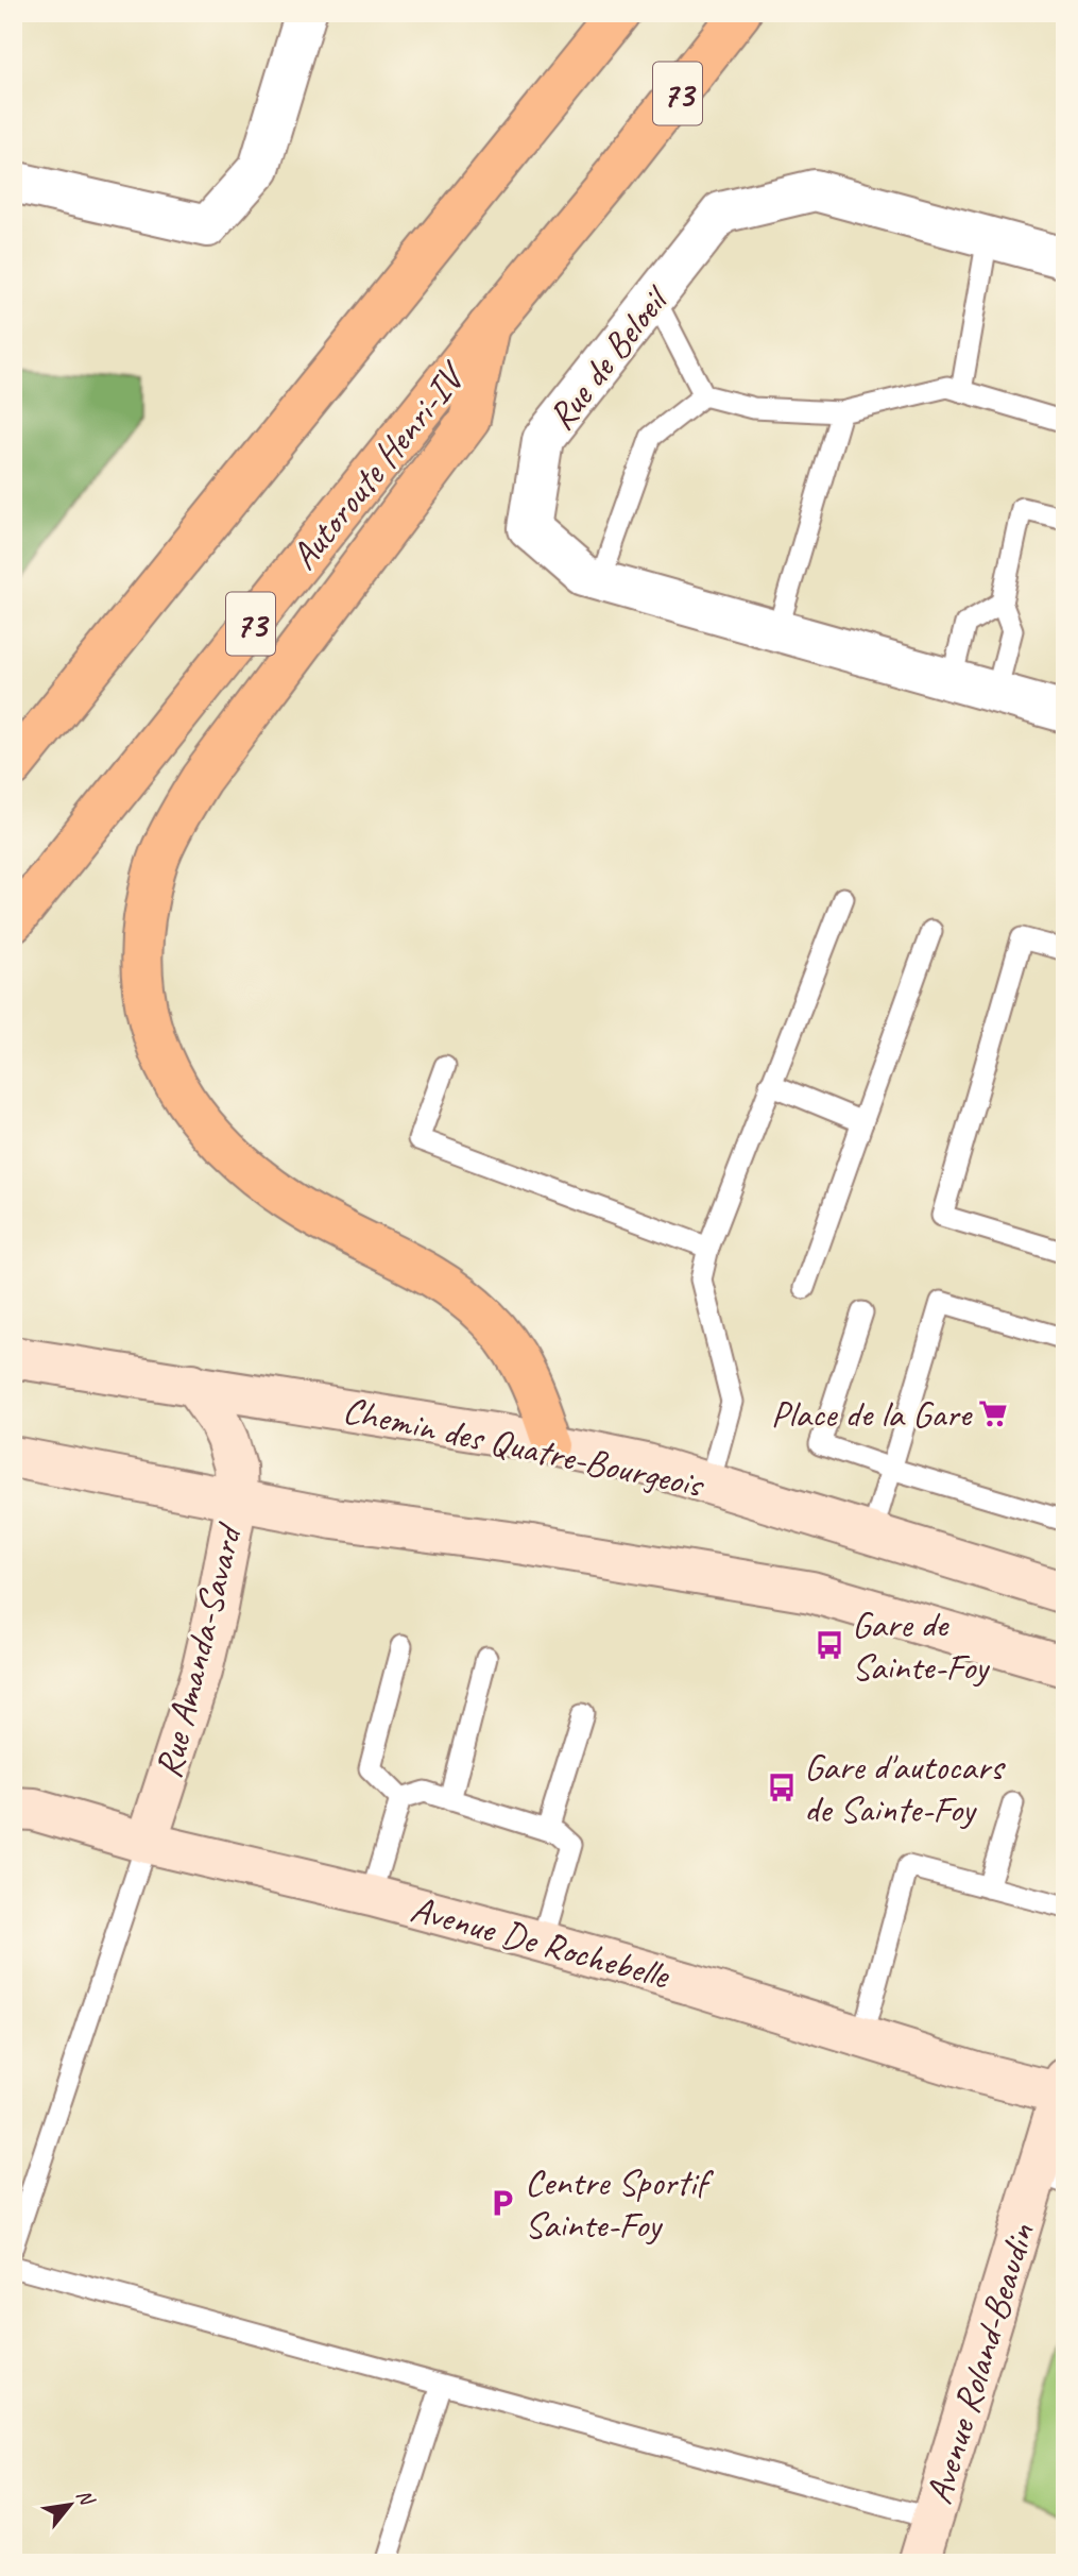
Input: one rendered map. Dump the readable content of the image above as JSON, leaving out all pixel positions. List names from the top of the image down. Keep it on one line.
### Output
{"streets":{"highway":["73","Autoroute Henri-IV"],"main road":["Chemin des Quatre-Bourgeois","Rue Amanda-Savard","Avenue De Rochebelle","Avenue Roland-Beaudin"],"street":["Rue de Beloeil"]},"crossings":[["Chemin des Quatre-Bourgeois","Rue Amanda-Savard"],["Rue Amanda-Savard","Avenue De Rochebelle"],["Avenue De Rochebelle","Avenue Roland-Beaudin"]],"places":{"supermarket":["Place de la Gare"],"bus stop":["Gare de Sainte-Foy","Gare d'autocars de Sainte-Foy"],"parking":["Centre Sportif Sainte-Foy"]},"north":"top right"}
